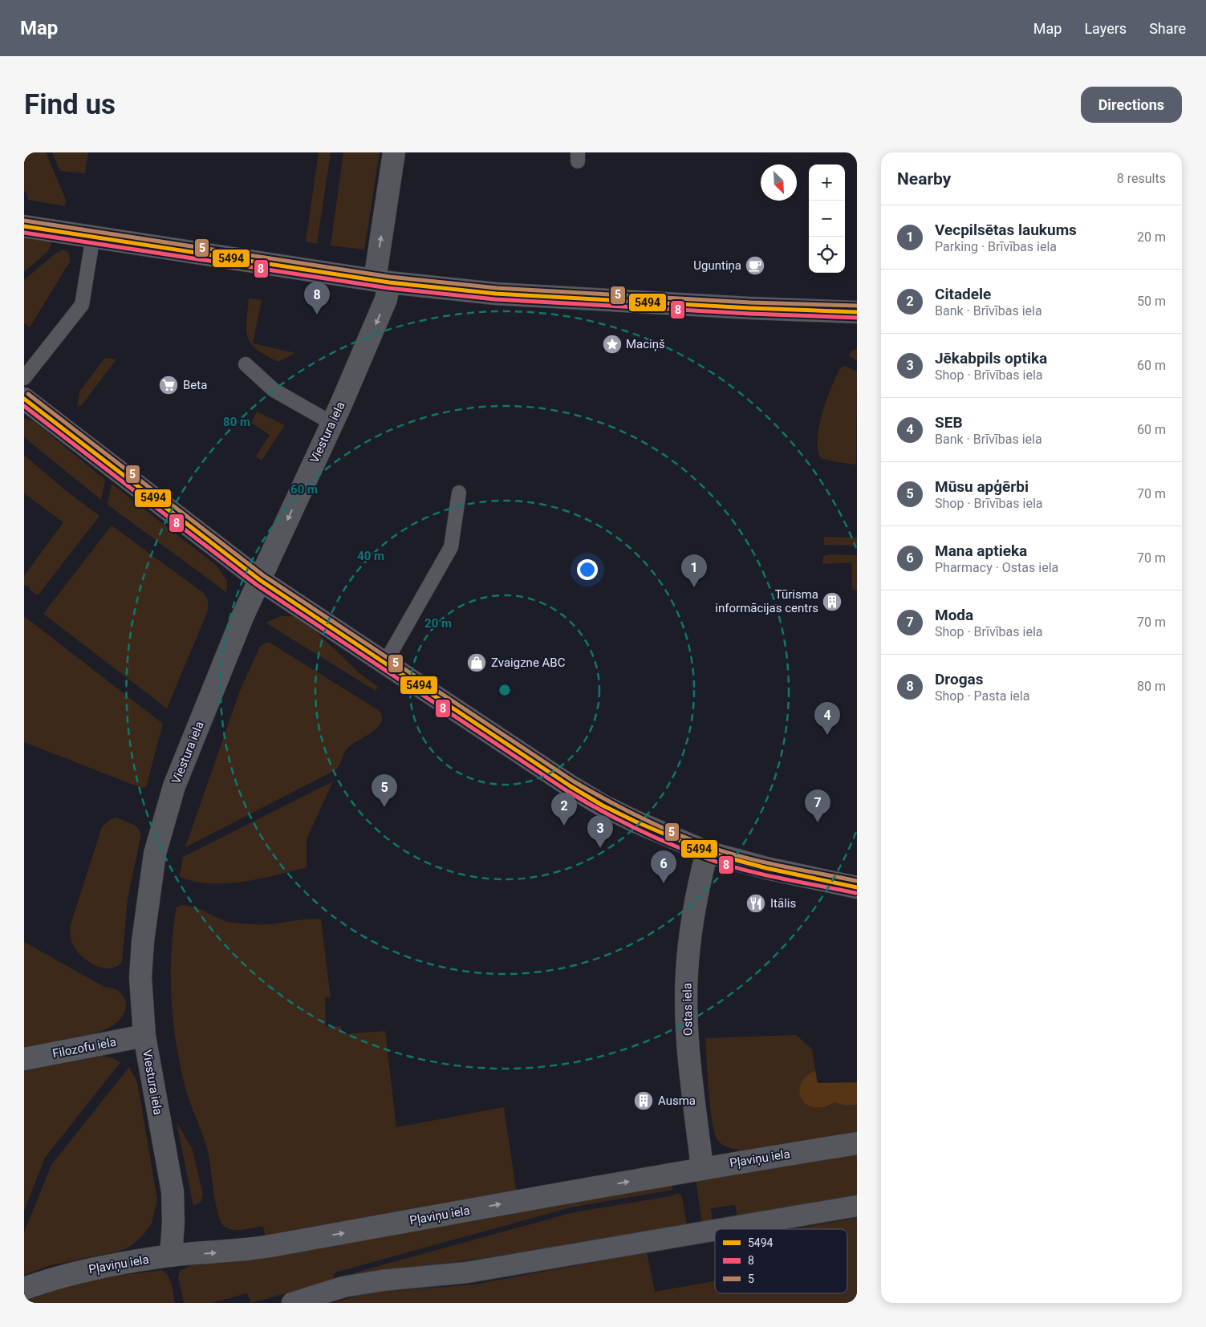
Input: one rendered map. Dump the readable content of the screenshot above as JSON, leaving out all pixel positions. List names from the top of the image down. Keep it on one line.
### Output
{"streets":{"street":["Viestura iela","Ostas iela","Filozofu iela","Pļaviņu iela"]},"crossings":[["Viestura iela","Filozofu iela"],["Viestura iela","Pļaviņu iela"],["Ostas iela","Pļaviņu iela"]],"places":{"cafe":["Uguntiņa"],"place":["Maciņš"],"supermarket":["Beta"],"building":["Tūrisma informācijas centrs","Ausma"],"shop":["Zvaigzne ABC"],"restaurant":["Itālis"]},"lines":["transit line 5","transit line 5494","transit line 8"],"legend":["5494","8","5"],"north":"bottom right","page":{"header":"Map","nav":["Map","Layers","Share"],"buttons":"Directions","title":"Find us","heading":["Nearby","8 results"],"map_buttons":["+","−"],"list":[{"mark":"1","name":"Vecpilsētas laukums","note":"Parking · Brīvības iela","value":"20 m"},{"mark":"2","name":"Citadele","note":"Bank · Brīvības iela","value":"50 m"},{"mark":"3","name":"Jēkabpils optika","note":"Shop · Brīvības iela","value":"60 m"},{"mark":"4","name":"SEB","note":"Bank · Brīvības iela","value":"60 m"},{"mark":"5","name":"Mūsu apģērbi","note":"Shop · Brīvības iela","value":"70 m"},{"mark":"6","name":"Mana aptieka","note":"Pharmacy · Ostas iela","value":"70 m"},{"mark":"7","name":"Moda","note":"Shop · Brīvības iela","value":"70 m"},{"mark":"8","name":"Drogas","note":"Shop · Pasta iela","value":"80 m"}],"pins":["8","1","4","5","7","2","3","6"]},"rings":["80 m","60 m","40 m","20 m"]}
